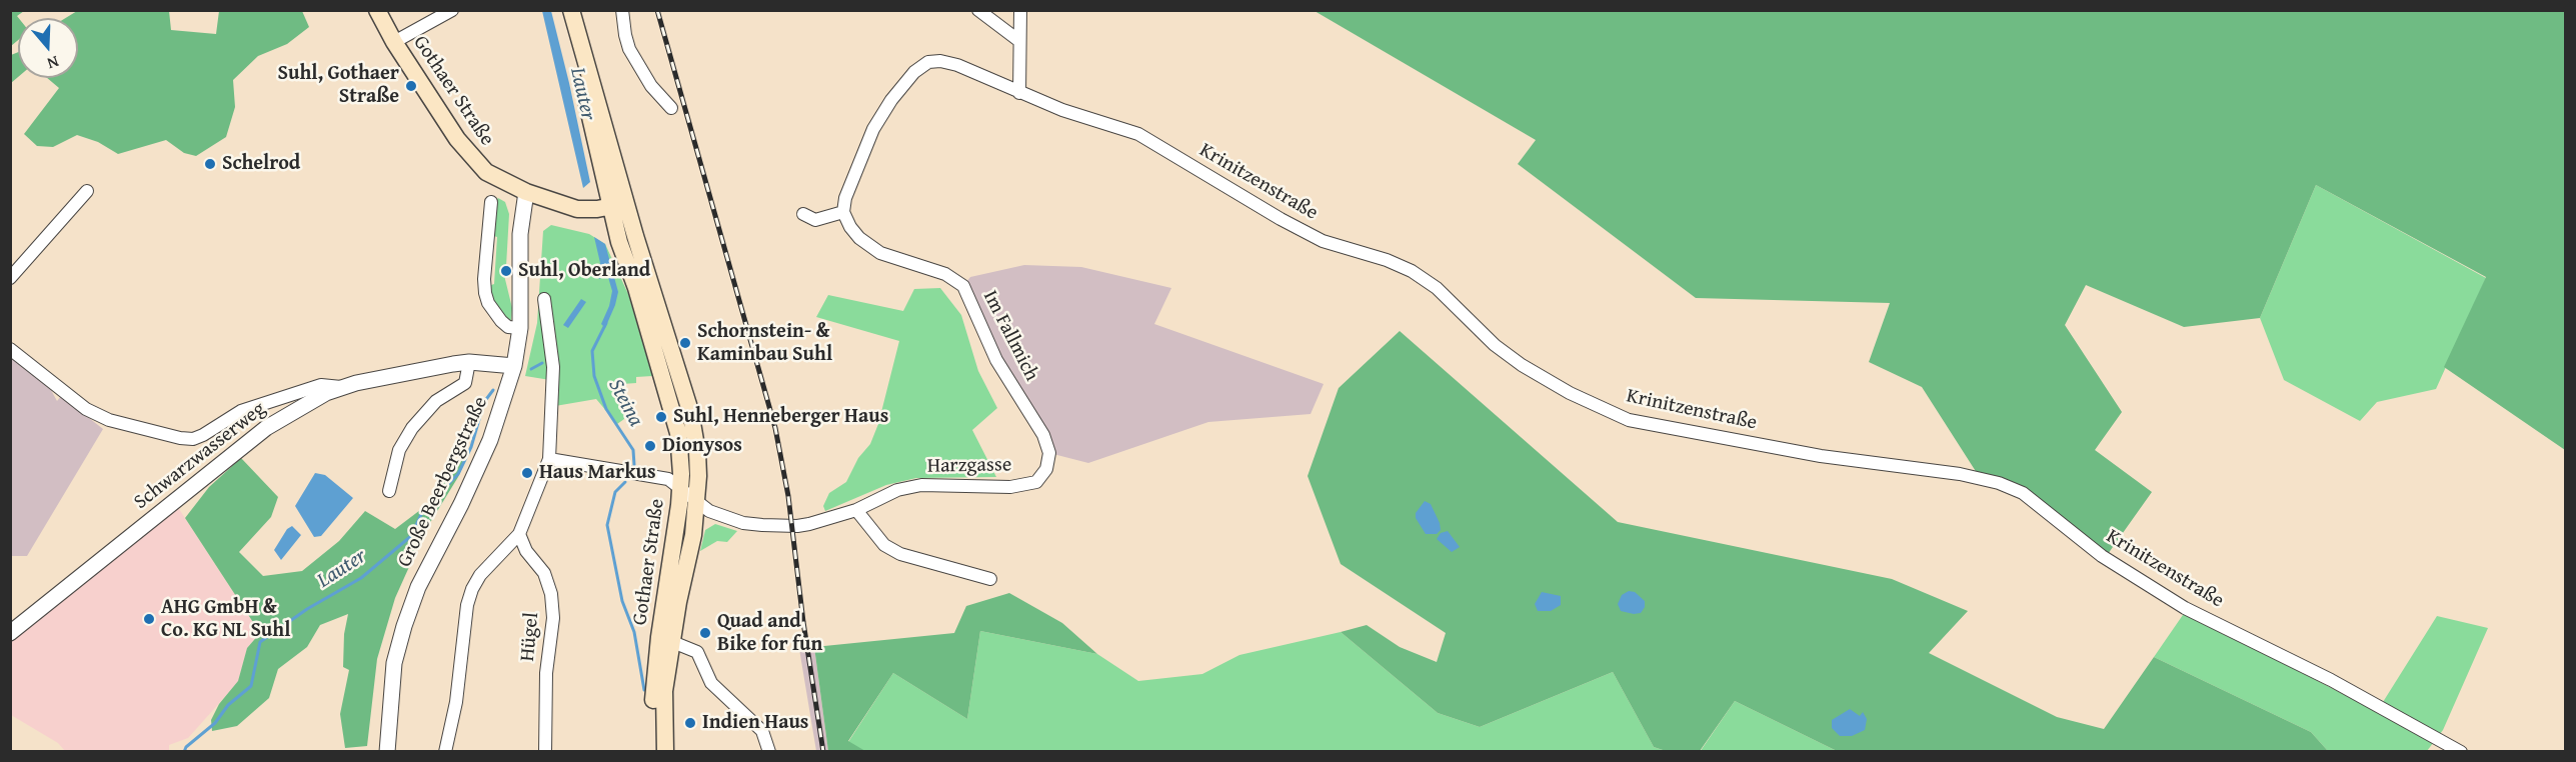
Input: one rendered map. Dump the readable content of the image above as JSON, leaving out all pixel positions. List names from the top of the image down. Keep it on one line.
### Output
{"streets":{"main road":["Gothaer Straße"],"street":["Krinitzenstraße","Im Fallmich","Schwarzwasserweg","Harzgasse","Große Beerbergstraße","Hügel"]},"crossings":[["Gothaer Straße","Harzgasse"],["Gothaer Straße","Große Beerbergstraße"],["Krinitzenstraße","Im Fallmich"],["Im Fallmich","Harzgasse"],["Schwarzwasserweg","Große Beerbergstraße"]],"water":["Lauter","Steina"],"places":["Suhl, Gothaer Straße","Schelrod","Suhl, Oberland","Schornstein- & Kaminbau Suhl","Suhl, Henneberger Haus","Dionysos","Haus Markus","AHG GmbH & Co. KG NL Suhl","Quad and Bike for fun","Indien Haus"],"north":"bottom"}
